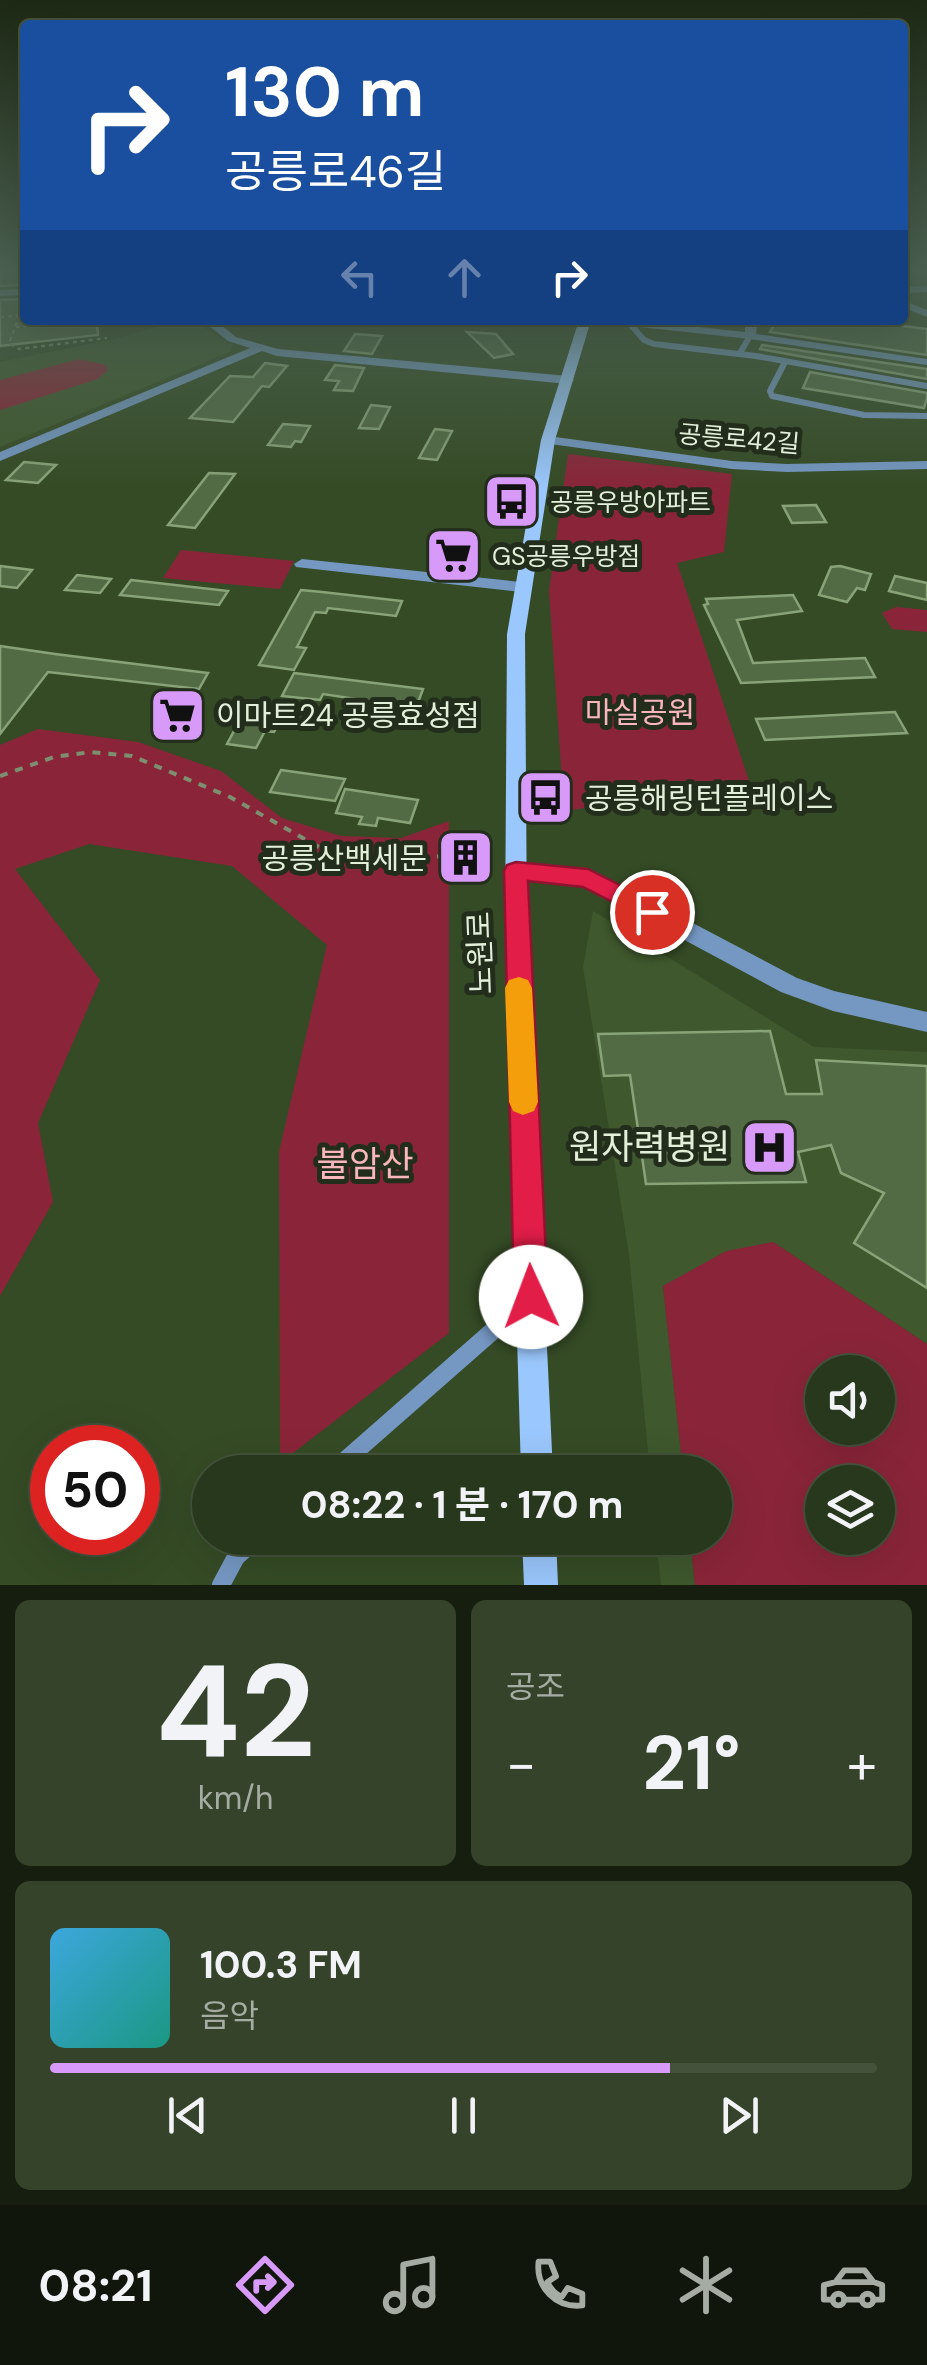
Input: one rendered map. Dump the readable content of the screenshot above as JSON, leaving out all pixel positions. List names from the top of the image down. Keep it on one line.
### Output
{"streets":{"main road":["노원로"],"street":["공릉로42길"]},"crossings":[["공릉로42길","노원로"]],"parks":["마실공원","불암산"],"places":{"bus stop":["공릉우방아파트","공릉해링턴플레이스"],"supermarket":["GS공릉우방점","이마트24 공릉효성점"],"building":["공릉산백세문"],"hospital":["원자력병원"]},"page":{"turn":["130 m","공릉로46길"],"limit":"50","trip":"08:22 · 1 분 · 170 m","tile":[["42","km/h"],"공조"],"heat":["−","21°","+"],"song":["100.3 FM","음악"],"tabs":"08:21"}}
